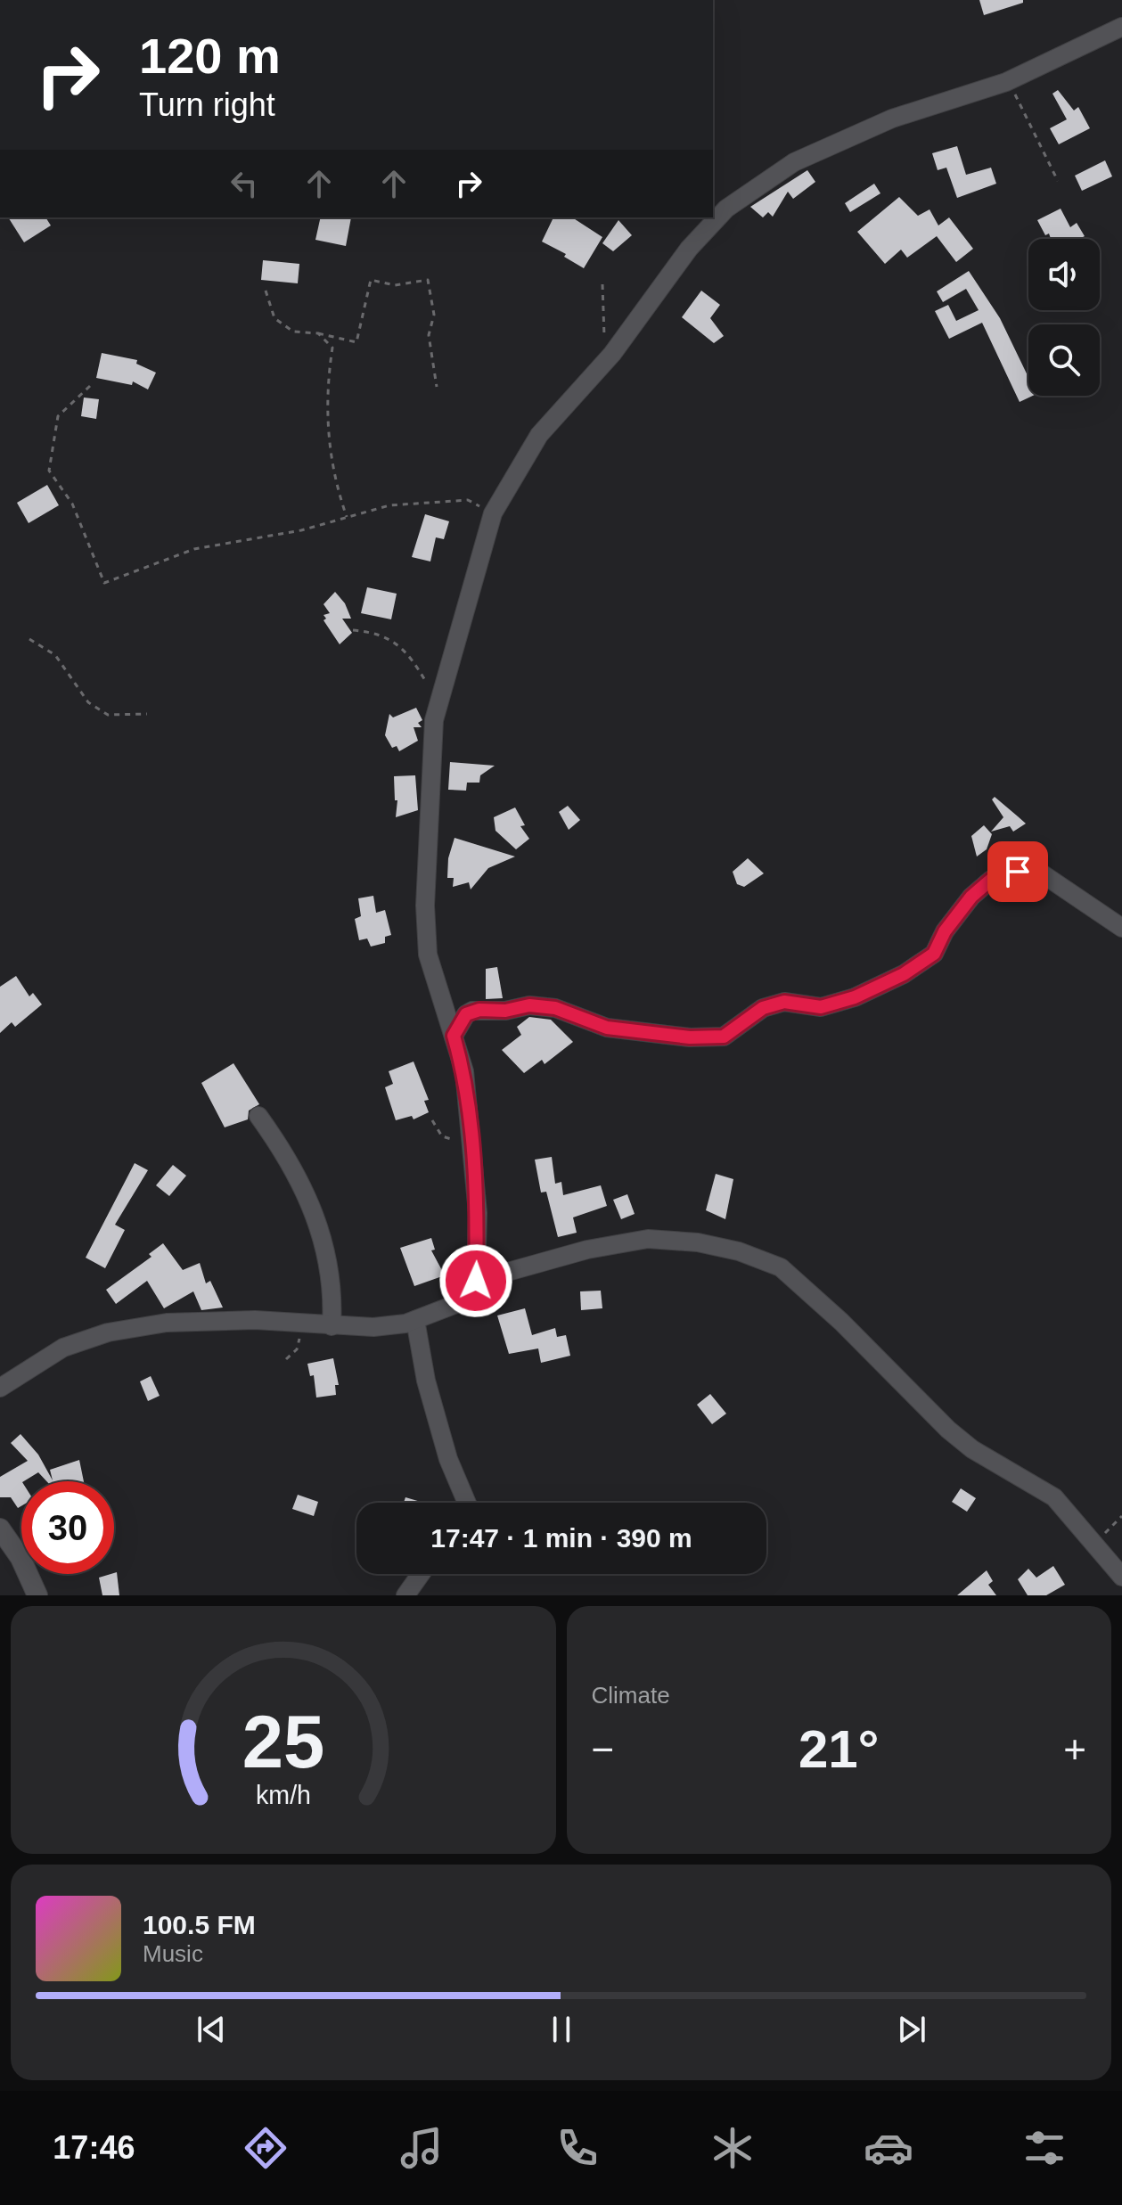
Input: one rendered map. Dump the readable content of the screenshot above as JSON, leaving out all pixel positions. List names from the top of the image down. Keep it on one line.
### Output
{"page":{"turn":["120 m","Turn right"],"limit":"30","trip":"17:47 · 1 min · 390 m","tile":"Climate","heat":["−","21°","+"],"song":["100.5 FM","Music"],"tabs":"17:46","gauge":["25","km/h"]}}
